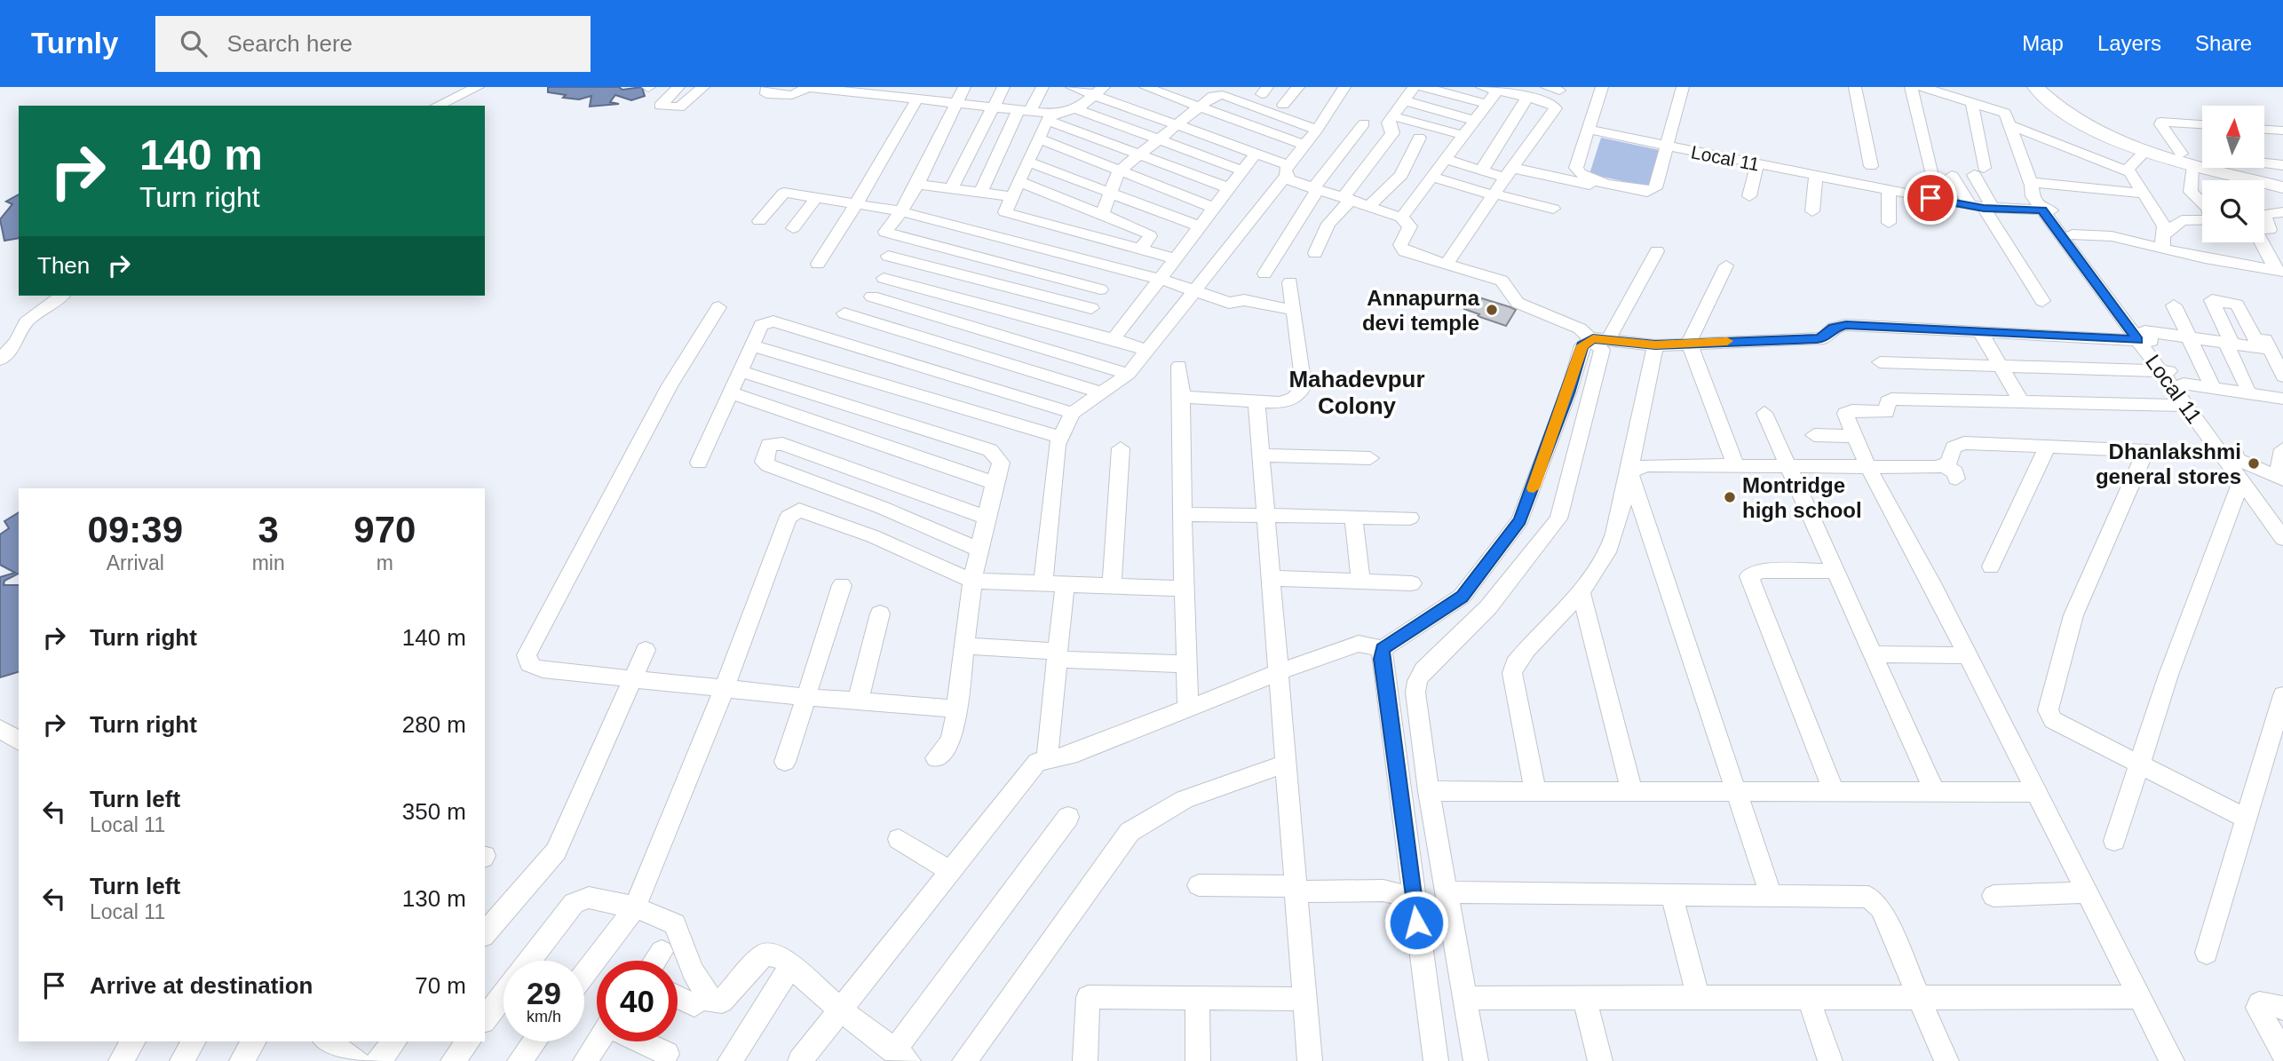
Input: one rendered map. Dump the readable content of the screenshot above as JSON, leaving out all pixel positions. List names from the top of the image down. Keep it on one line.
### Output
{"streets":{"street":["Local 11"]},"districts":["Mahadevpur Colony"],"places":["Annapurna devi temple","Dhanlakshmi general stores","Montridge high school"],"north":"top","page":{"header":"Turnly","search":"Search here","nav":["Map","Layers","Share"],"turn":["140 m","Turn right"],"then":"Then","eta":["09:39","Arrival","3","min","970","m"],"list":[{"name":"Turn right","value":"140 m"},{"name":"Turn right","value":"280 m"},{"name":"Turn left","note":"Local 11","value":"350 m"},{"name":"Turn left","note":"Local 11","value":"130 m"},{"name":"Arrive at destination","value":"70 m"}],"speed":"29 km/h","limit":"40"}}
